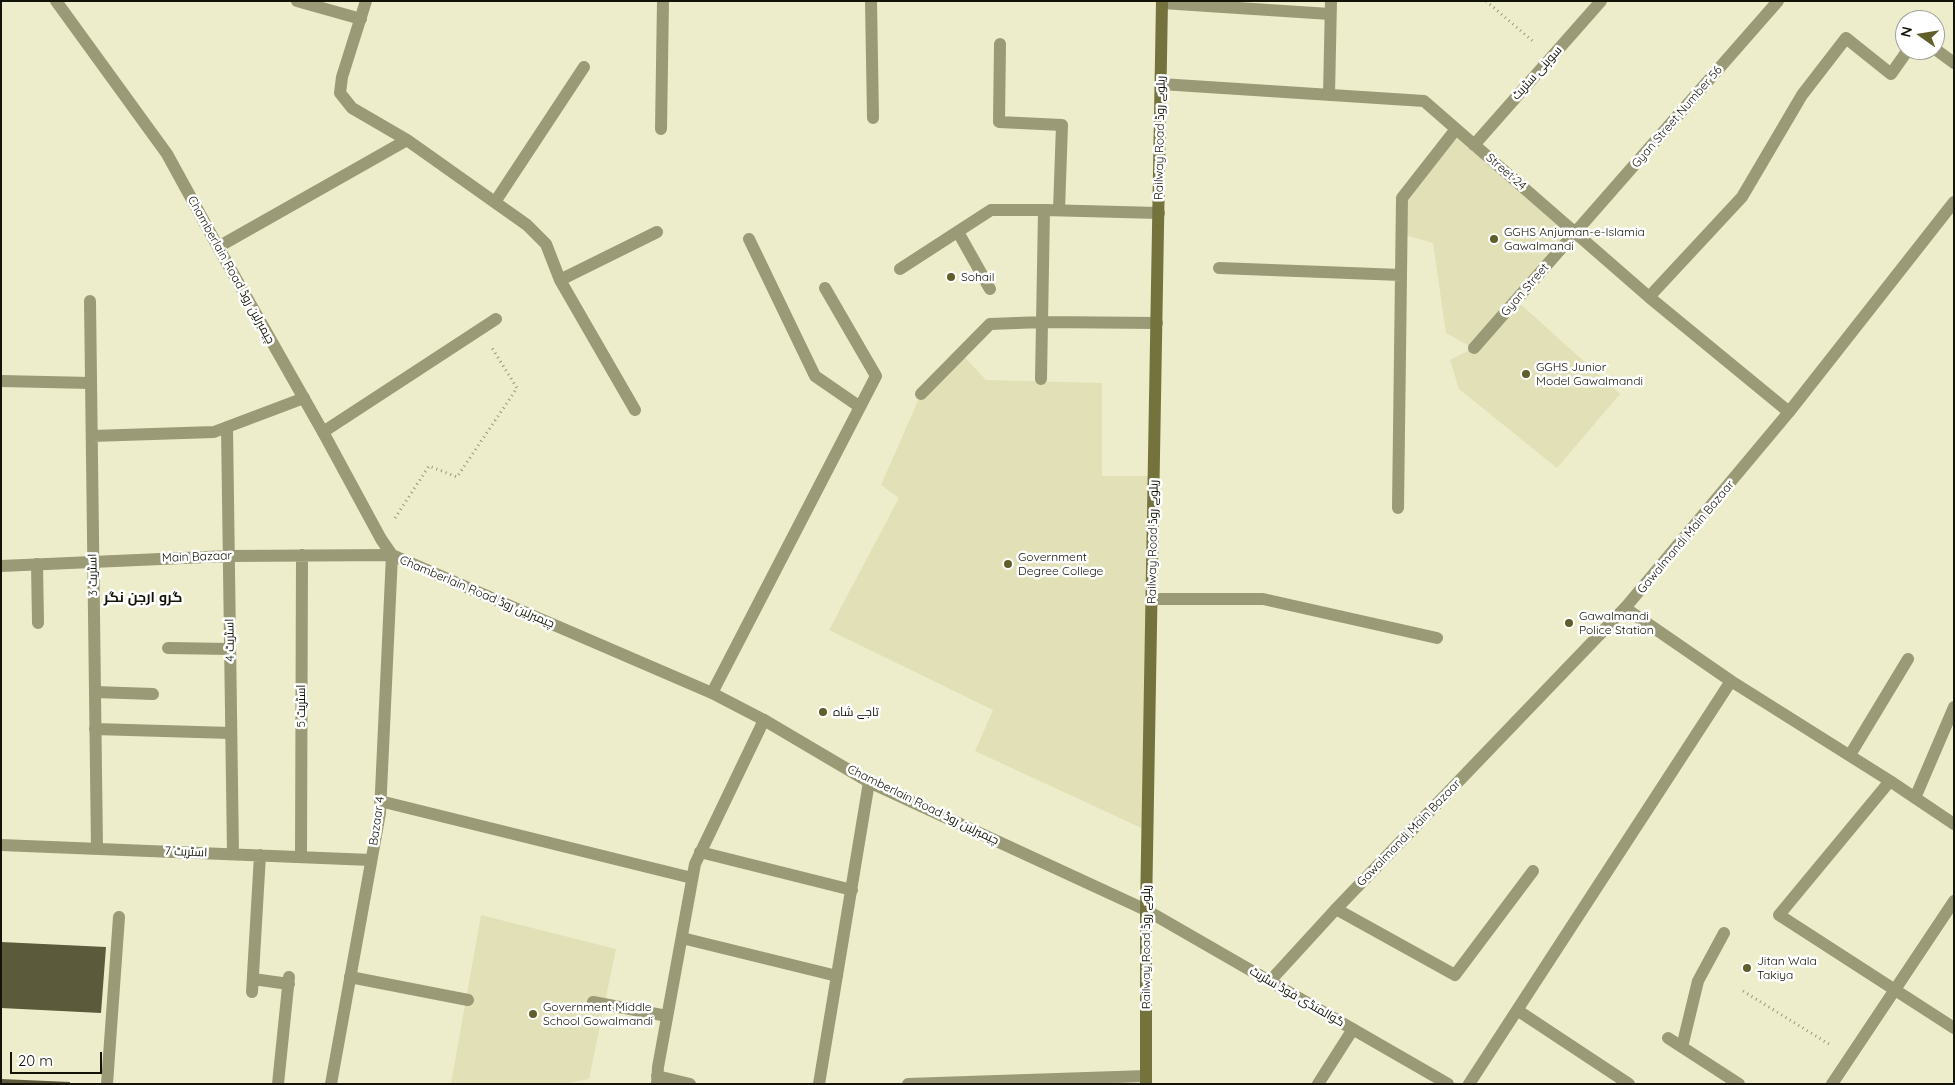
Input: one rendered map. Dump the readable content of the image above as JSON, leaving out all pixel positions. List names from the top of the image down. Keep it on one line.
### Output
{"streets":{"main road":["Railway Road ریلوے روڈ"],"street":["سوہنی سٹریٹ","Gyan Street Number 56","Street 24","Chamberlain Road چیمبرلین روڈ","Gyan Street","Gawalmandi Main Bazaar","Main Bazaar","اسٹریٹ 3","اسٹریٹ 4","اسٹریٹ 5","Bazaar 4","اسٹریٹ 7","گوالمنڈی فوڈ سٹریٹ"]},"crossings":[["سوہنی سٹریٹ","Street 24"],["Gyan Street Number 56","Street 24"],["Gyan Street Number 56","Gyan Street"],["Railway Road ریلوے روڈ","Street 24"],["Railway Road ریلوے روڈ","Chamberlain Road چیمبرلین روڈ"],["Railway Road ریلوے روڈ","گوالمنڈی فوڈ سٹریٹ"],["Street 24","Gyan Street"],["Street 24","Gawalmandi Main Bazaar"],["Chamberlain Road چیمبرلین روڈ","Main Bazaar"],["Chamberlain Road چیمبرلین روڈ","Bazaar 4"],["Chamberlain Road چیمبرلین روڈ","گوالمنڈی فوڈ سٹریٹ"],["Gawalmandi Main Bazaar","گوالمنڈی فوڈ سٹریٹ"],["Main Bazaar","اسٹریٹ 3"],["Main Bazaar","اسٹریٹ 4"],["Main Bazaar","اسٹریٹ 5"],["Main Bazaar","Bazaar 4"],["اسٹریٹ 3","اسٹریٹ 7"],["اسٹریٹ 4","اسٹریٹ 7"],["اسٹریٹ 5","اسٹریٹ 7"],["Bazaar 4","اسٹریٹ 7"]],"districts":["گرو ارجن نگر"],"places":["GGHS Anjuman-e-Islamia Gawalmandi","Sohail","GGHS Junior Model Gawalmandi","Government Degree College","Gawalmandi Police Station","تاجے شاہ","Jitan Wala Takiya","Government Middle School Gowalmandi"],"scale_bar":"20 m","north":"left"}
